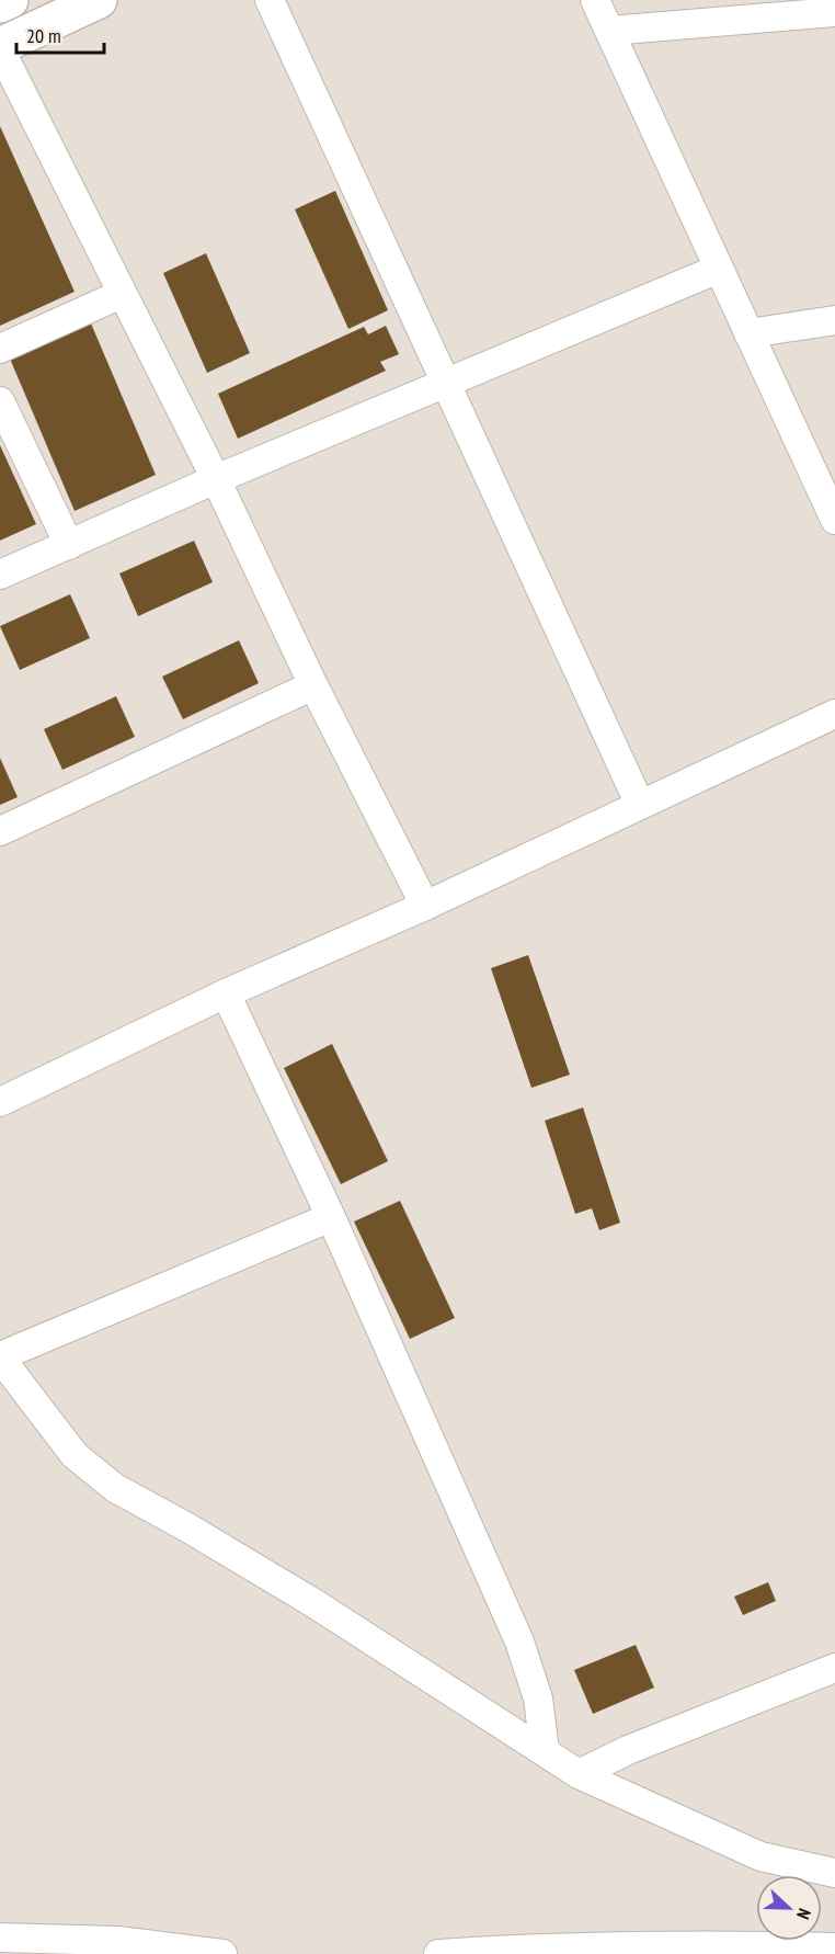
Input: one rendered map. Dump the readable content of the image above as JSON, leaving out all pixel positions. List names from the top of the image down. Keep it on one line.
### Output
{"scale_bar":"20 m","north":"right"}
